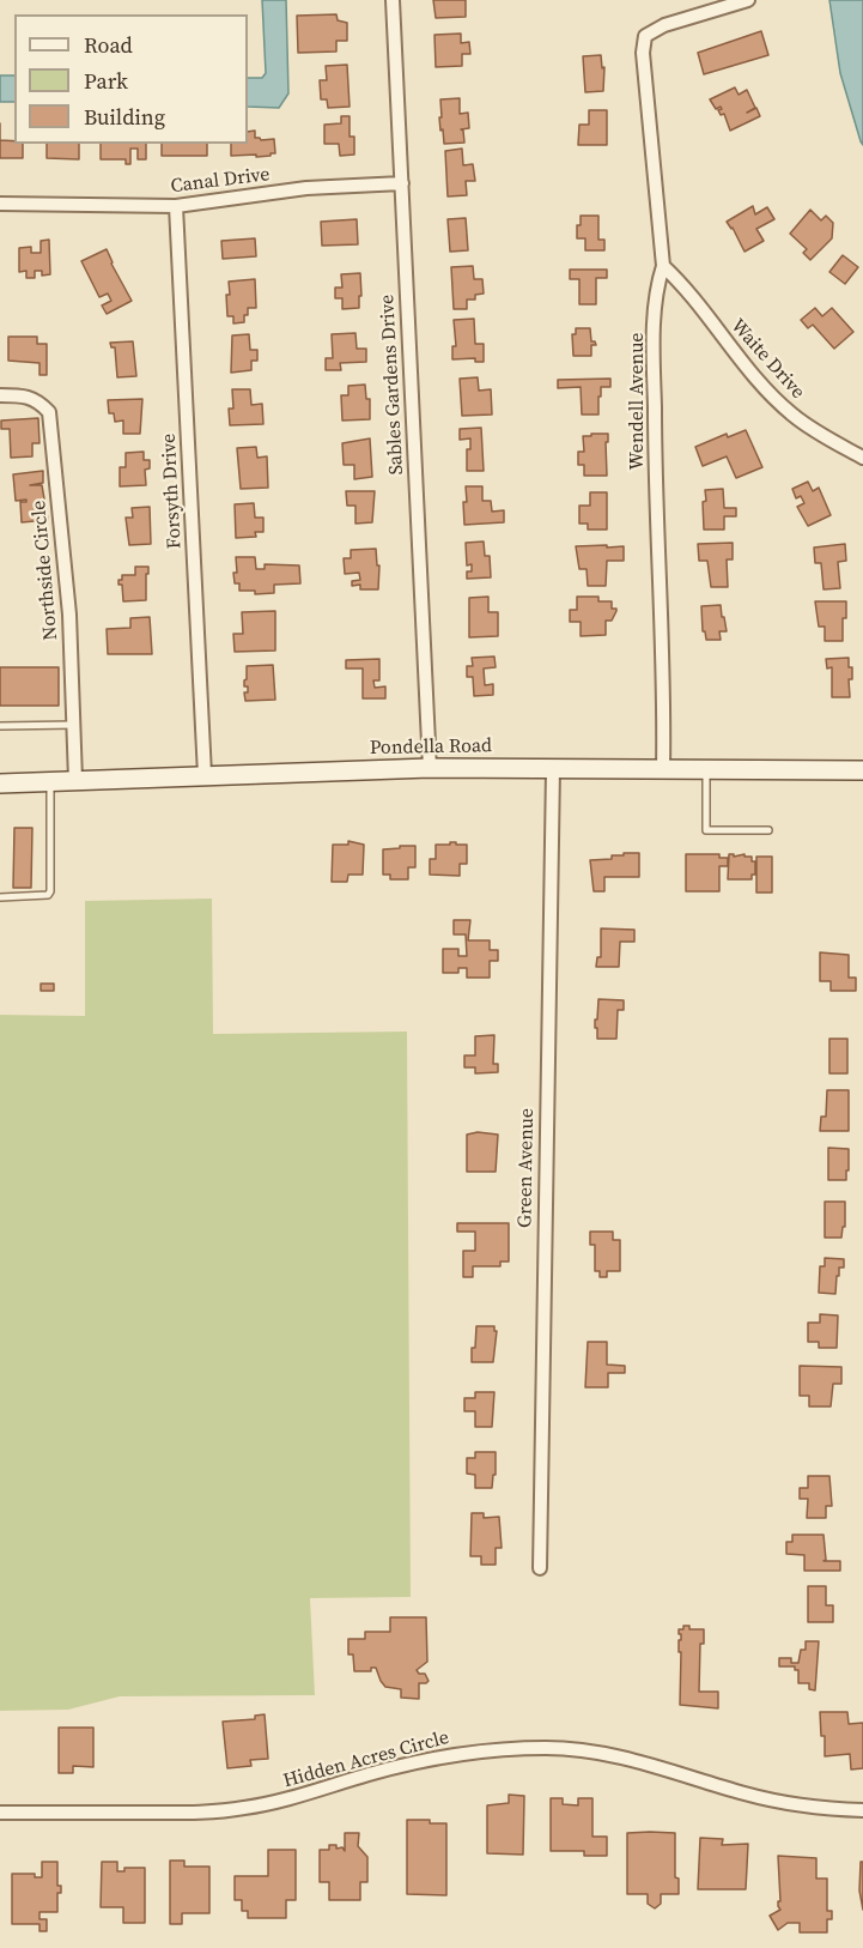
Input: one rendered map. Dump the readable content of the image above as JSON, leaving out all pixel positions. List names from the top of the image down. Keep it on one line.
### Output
{"streets":{"main road":["Pondella Road"],"street":["Canal Drive","Waite Drive","Sables Gardens Drive","Wendell Avenue","Forsyth Drive","Northside Circle","Green Avenue","Hidden Acres Circle"]},"crossings":[["Canal Drive","Sables Gardens Drive"],["Canal Drive","Forsyth Drive"],["Waite Drive","Wendell Avenue"],["Sables Gardens Drive","Pondella Road"],["Wendell Avenue","Pondella Road"],["Forsyth Drive","Pondella Road"],["Northside Circle","Pondella Road"],["Pondella Road","Green Avenue"]],"legend":["Road","Park","Building"]}
